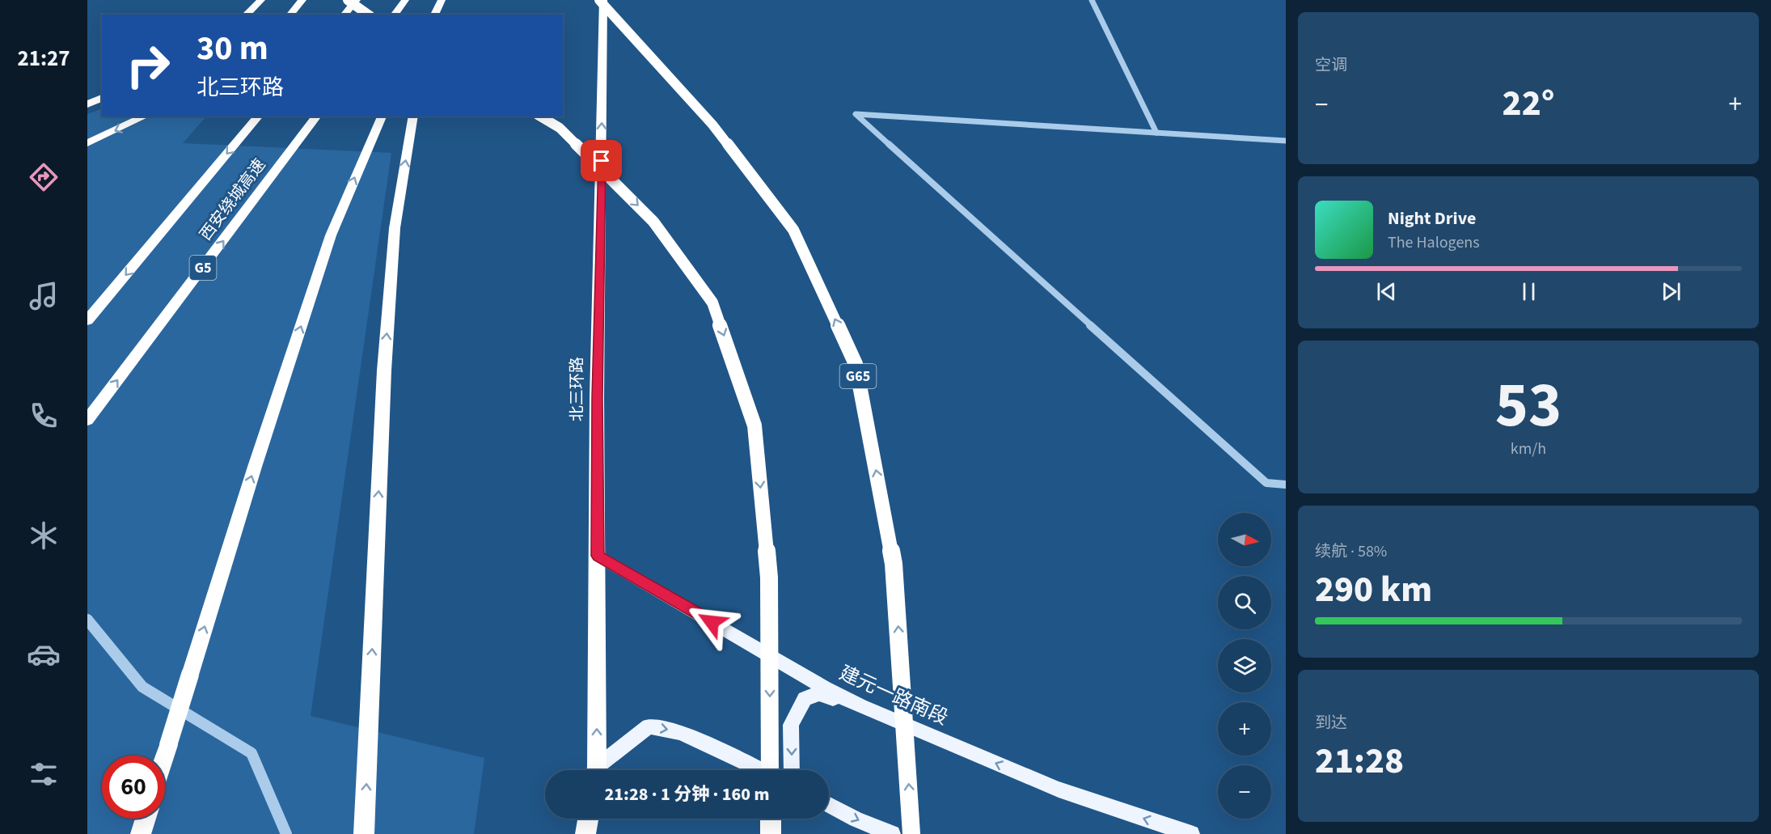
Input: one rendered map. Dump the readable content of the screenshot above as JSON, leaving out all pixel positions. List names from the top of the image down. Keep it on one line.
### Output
{"streets":{"highway":["西安绕城高速","G5","G65","北三环路"],"main road":["建元一路南段"]},"crossings":[["北三环路","建元一路南段"]],"one_way":["北三环路","建元一路南段"],"north":"right","page":{"tabs":"21:27","tile":["空调",["53","km/h"],["续航 · 58%","290 km"],["到达","21:28"]],"turn":["30 m","北三环路"],"heat":["−","22°","+"],"song":["Night Drive","The Halogens"],"map_buttons":["+","−"],"limit":"60","trip":"21:28 · 1 分钟 · 160 m"}}
